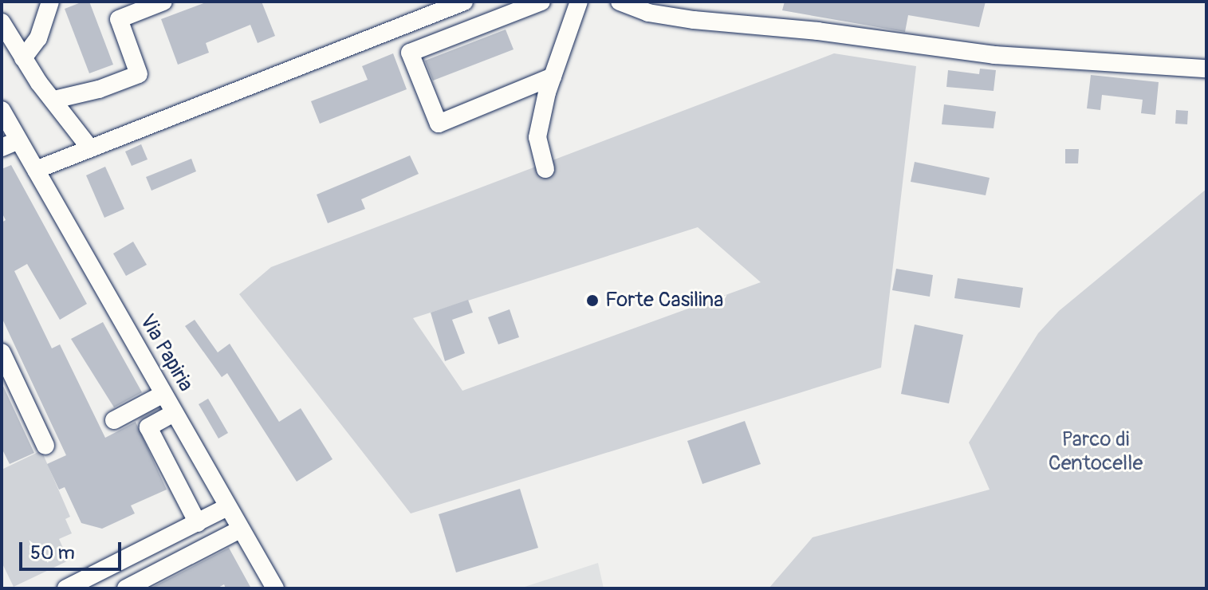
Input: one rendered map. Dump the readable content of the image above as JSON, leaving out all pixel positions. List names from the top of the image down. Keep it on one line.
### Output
{"streets":{"street":["Via Papiria"]},"parks":["Parco di Centocelle"],"places":["Forte Casilina"],"scale_bar":"50 m"}
